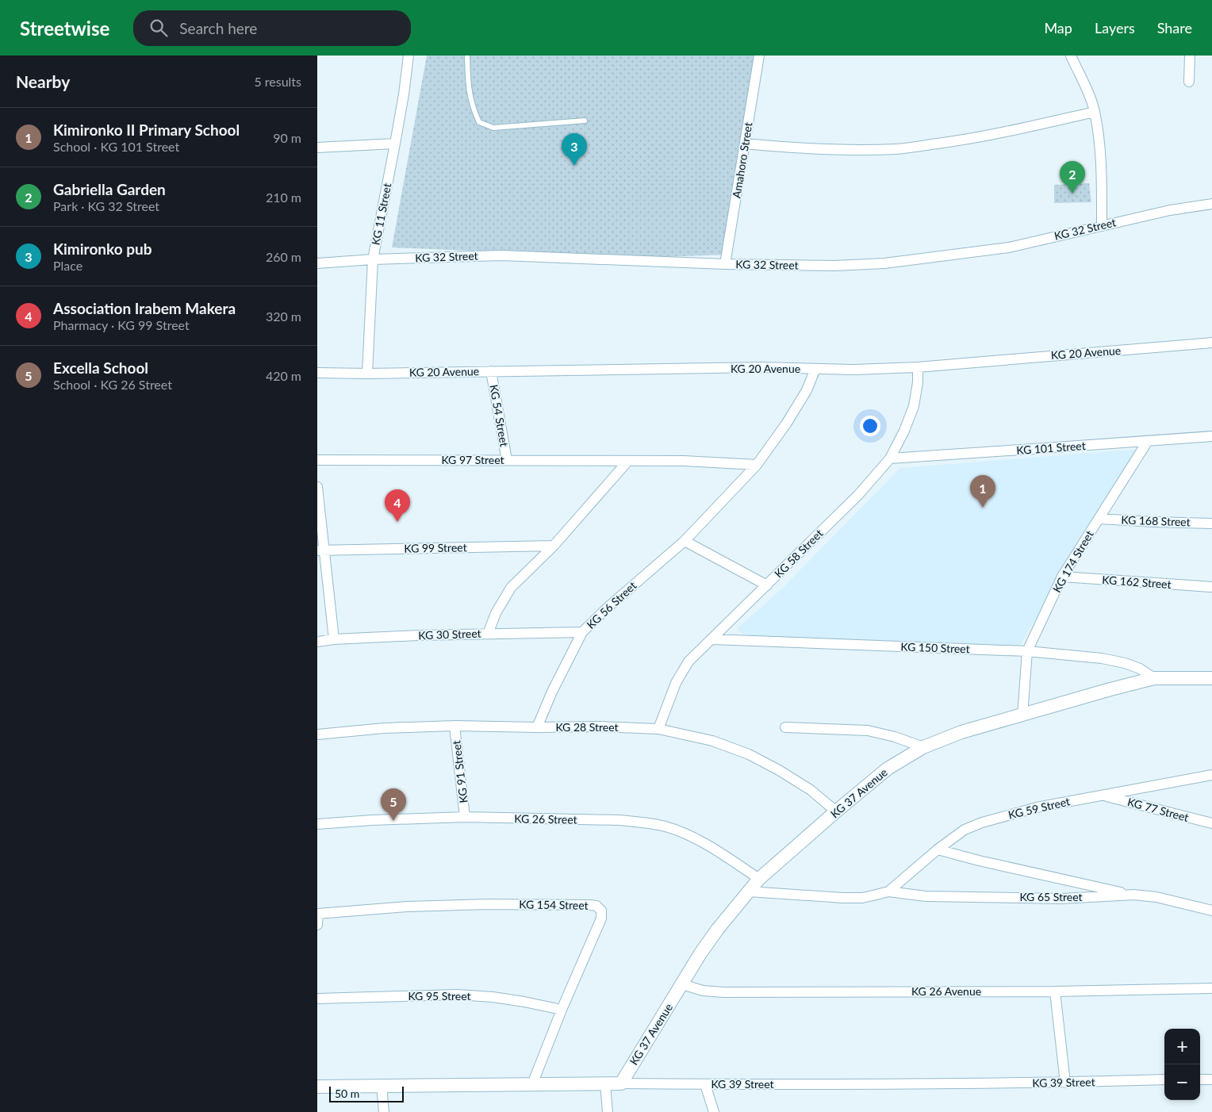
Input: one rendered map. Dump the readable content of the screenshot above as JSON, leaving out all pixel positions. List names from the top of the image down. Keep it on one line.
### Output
{"streets":{"street":["Amahoro Street","KG 11 Street","KG 32 Street","KG 20 Avenue","KG 54 Street","KG 101 Street","KG 97 Street","KG 168 Street","KG 99 Street","KG 58 Street","KG 174 Street","KG 162 Street","KG 56 Street","KG 30 Street","KG 150 Street","KG 28 Street","KG 91 Street","KG 37 Avenue","KG 59 Street","KG 77 Street","KG 26 Street","KG 65 Street","KG 154 Street","KG 26 Avenue","KG 95 Street","KG 39 Street"]},"crossings":[["Amahoro Street","KG 32 Street"],["KG 11 Street","KG 32 Street"],["KG 11 Street","KG 20 Avenue"],["KG 20 Avenue","KG 54 Street"],["KG 20 Avenue","KG 58 Street"],["KG 20 Avenue","KG 56 Street"],["KG 54 Street","KG 97 Street"],["KG 101 Street","KG 58 Street"],["KG 101 Street","KG 174 Street"],["KG 97 Street","KG 56 Street"],["KG 168 Street","KG 174 Street"],["KG 58 Street","KG 150 Street"],["KG 58 Street","KG 28 Street"],["KG 174 Street","KG 162 Street"],["KG 174 Street","KG 150 Street"],["KG 174 Street","KG 37 Avenue"],["KG 56 Street","KG 30 Street"],["KG 56 Street","KG 28 Street"],["KG 150 Street","KG 37 Avenue"],["KG 28 Street","KG 91 Street"],["KG 28 Street","KG 37 Avenue"],["KG 91 Street","KG 26 Street"],["KG 37 Avenue","KG 26 Street"],["KG 37 Avenue","KG 26 Avenue"],["KG 37 Avenue","KG 39 Street"],["KG 59 Street","KG 77 Street"],["KG 59 Street","KG 65 Street"],["KG 154 Street","KG 95 Street"],["KG 154 Street","KG 39 Street"]],"scale_bar":"50 m","page":{"header":"Streetwise","search":"Search here","nav":["Map","Layers","Share"],"heading":["Nearby","5 results"],"list":[{"mark":"1","name":"Kimironko II Primary School","note":"School · KG 101 Street","value":"90 m"},{"mark":"2","name":"Gabriella Garden","note":"Park · KG 32 Street","value":"210 m"},{"mark":"3","name":"Kimironko pub","note":"Place","value":"260 m"},{"mark":"4","name":"Association Irabem Makera","note":"Pharmacy · KG 99 Street","value":"320 m"},{"mark":"5","name":"Excella School","note":"School · KG 26 Street","value":"420 m"}],"pins":["3","2","1","4","5"],"map_buttons":["+","−"],"scale":"50 m"}}
